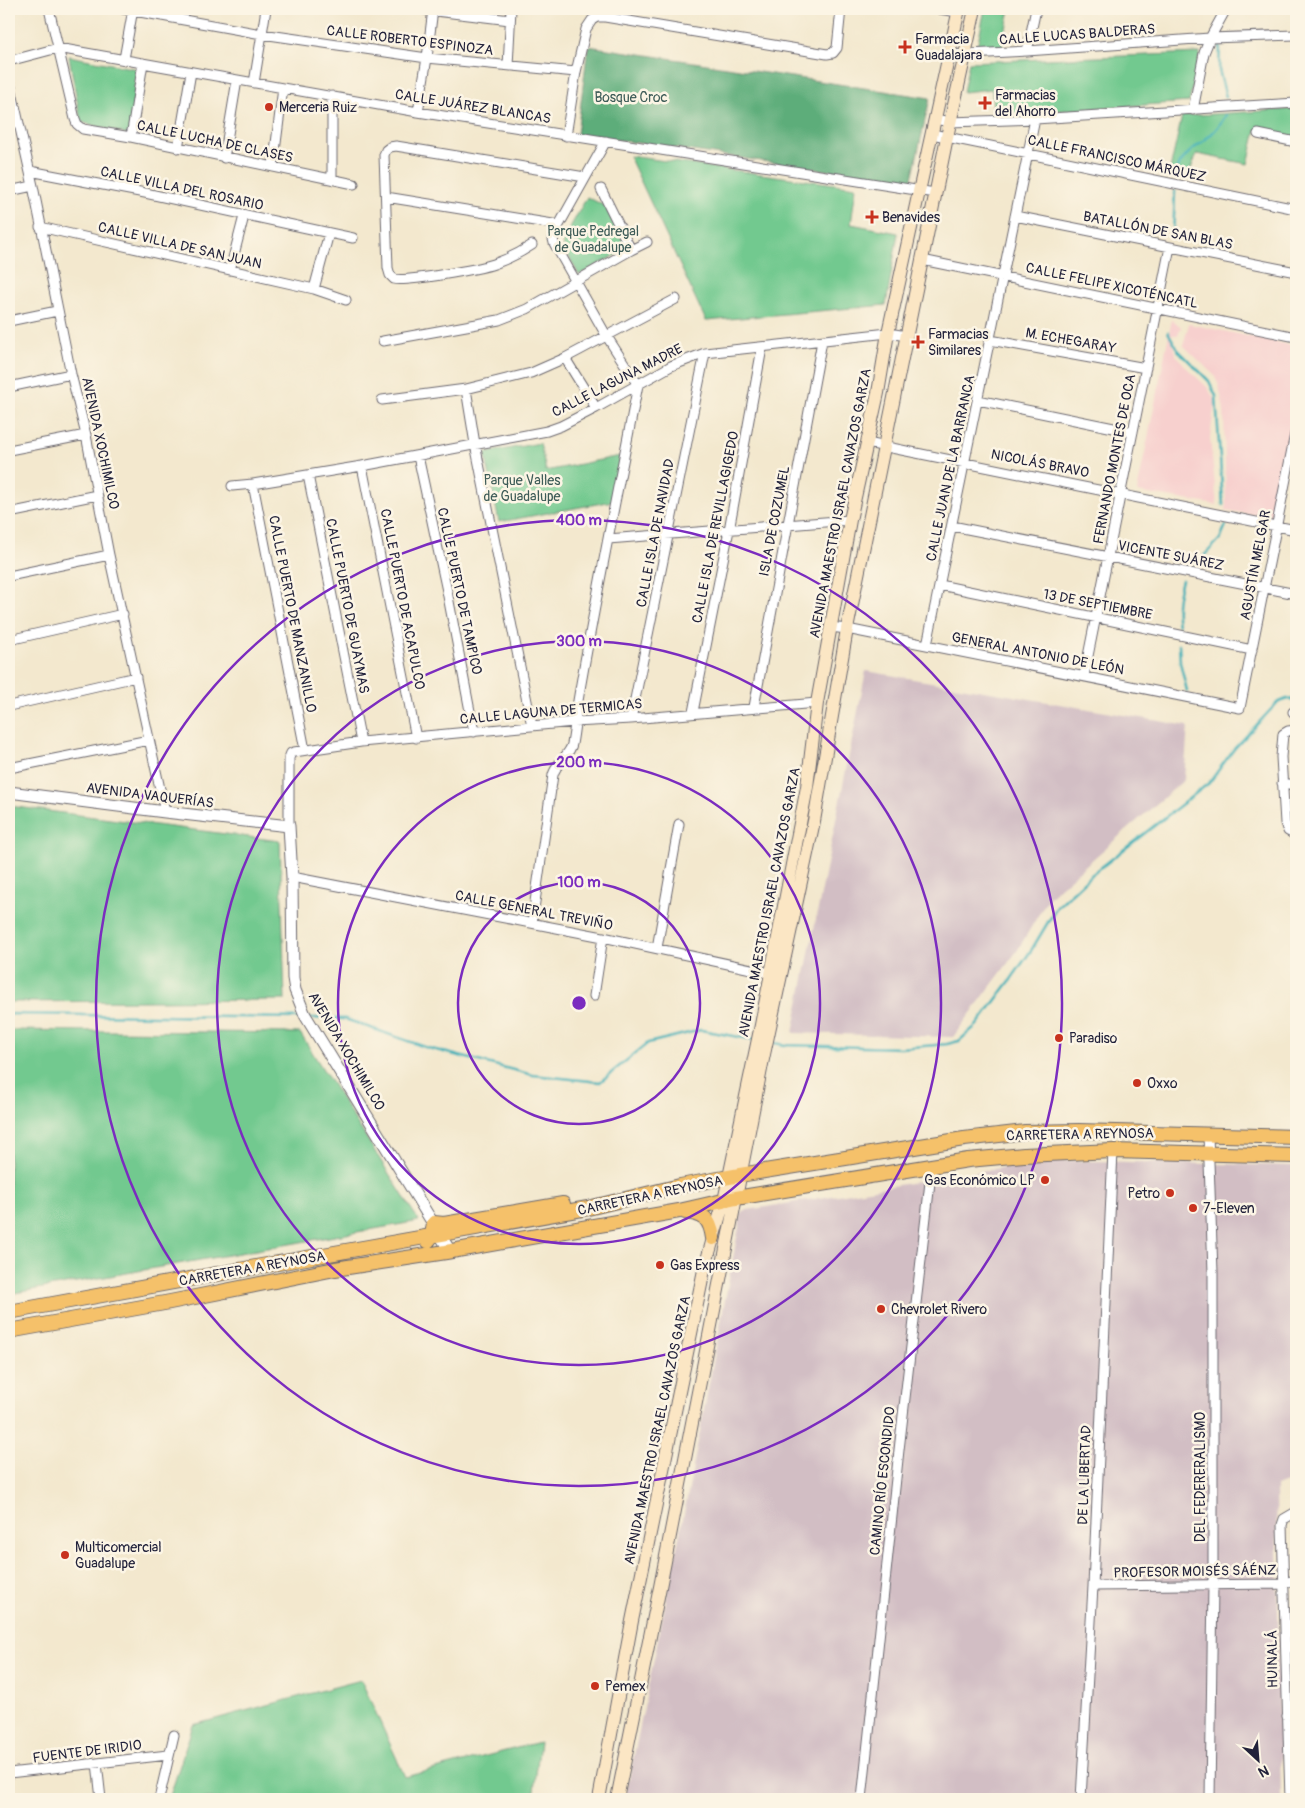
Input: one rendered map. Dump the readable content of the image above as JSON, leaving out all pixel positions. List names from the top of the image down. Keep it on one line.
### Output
{"streets":{"main road":["AVENIDA MAESTRO ISRAEL CAVAZOS GARZA","CARRETERA A REYNOSA"],"street":["CALLE LUCAS BALDERAS","CALLE ROBERTO ESPINOZA","CALLE JUÁREZ BLANCAS","CALLE LUCHA DE CLASES","CALLE FRANCISCO MÁRQUEZ","CALLE VILLA DEL ROSARIO","BATALLÓN DE SAN BLAS","CALLE VILLA DE SAN JUAN","CALLE FELIPE XICOTÉNCATL","M. ECHEGARAY","CALLE LAGUNA MADRE","AVENIDA XOCHIMILCO","FERNANDO MONTES DE OCA","NICOLÁS BRAVO","CALLE JUAN DE LA BARRANCA","ISLA DE COZUMEL","CALLE ISLA DE REVILLAGIGEDO","CALLE ISLA DE NAVIDAD","VICENTE SUÁREZ","AGUSTÍN MELGAR","CALLE PUERTO DE TAMPICO","CALLE PUERTO DE ACAPULCO","13 DE SEPTIEMBRE","CALLE PUERTO DE GUAYMAS","CALLE PUERTO DE MANZANILLO","GENERAL ANTONIO DE LEÓN","CALLE LAGUNA DE TERMICAS","AVENIDA VAQUERÍAS","CALLE GENERAL TREVIÑO","DE LA LIBERTAD","DEL FEDERERALISMO","CAMINO RÍO ESCONDIDO","PROFESOR MOISÉS SÁÉNZ","HUINALÁ","FUENTE DE IRIDIO"]},"crossings":[["CALLE LUCAS BALDERAS","AVENIDA MAESTRO ISRAEL CAVAZOS GARZA"],["CALLE JUÁREZ BLANCAS","CALLE LUCHA DE CLASES"],["CALLE JUÁREZ BLANCAS","AVENIDA MAESTRO ISRAEL CAVAZOS GARZA"],["CALLE FRANCISCO MÁRQUEZ","CALLE JUAN DE LA BARRANCA"],["CALLE FRANCISCO MÁRQUEZ","AVENIDA MAESTRO ISRAEL CAVAZOS GARZA"],["CALLE VILLA DEL ROSARIO","AVENIDA XOCHIMILCO"],["BATALLÓN DE SAN BLAS","FERNANDO MONTES DE OCA"],["BATALLÓN DE SAN BLAS","CALLE JUAN DE LA BARRANCA"],["CALLE VILLA DE SAN JUAN","AVENIDA XOCHIMILCO"],["CALLE FELIPE XICOTÉNCATL","FERNANDO MONTES DE OCA"],["CALLE FELIPE XICOTÉNCATL","CALLE JUAN DE LA BARRANCA"],["CALLE FELIPE XICOTÉNCATL","AVENIDA MAESTRO ISRAEL CAVAZOS GARZA"],["M. ECHEGARAY","FERNANDO MONTES DE OCA"],["M. ECHEGARAY","CALLE JUAN DE LA BARRANCA"],["CALLE LAGUNA MADRE","AVENIDA MAESTRO ISRAEL CAVAZOS GARZA"],["CALLE LAGUNA MADRE","ISLA DE COZUMEL"],["CALLE LAGUNA MADRE","CALLE ISLA DE REVILLAGIGEDO"],["CALLE LAGUNA MADRE","CALLE ISLA DE NAVIDAD"],["CALLE LAGUNA MADRE","CALLE PUERTO DE TAMPICO"],["CALLE LAGUNA MADRE","CALLE PUERTO DE ACAPULCO"],["CALLE LAGUNA MADRE","CALLE PUERTO DE GUAYMAS"],["CALLE LAGUNA MADRE","CALLE PUERTO DE MANZANILLO"],["AVENIDA XOCHIMILCO","CALLE LAGUNA DE TERMICAS"],["AVENIDA XOCHIMILCO","AVENIDA VAQUERÍAS"],["AVENIDA XOCHIMILCO","CALLE GENERAL TREVIÑO"],["AVENIDA XOCHIMILCO","CARRETERA A REYNOSA"],["FERNANDO MONTES DE OCA","NICOLÁS BRAVO"],["FERNANDO MONTES DE OCA","VICENTE SUÁREZ"],["FERNANDO MONTES DE OCA","13 DE SEPTIEMBRE"],["FERNANDO MONTES DE OCA","GENERAL ANTONIO DE LEÓN"],["NICOLÁS BRAVO","CALLE JUAN DE LA BARRANCA"],["NICOLÁS BRAVO","AVENIDA MAESTRO ISRAEL CAVAZOS GARZA"],["NICOLÁS BRAVO","AGUSTÍN MELGAR"],["CALLE JUAN DE LA BARRANCA","VICENTE SUÁREZ"],["CALLE JUAN DE LA BARRANCA","13 DE SEPTIEMBRE"],["CALLE JUAN DE LA BARRANCA","GENERAL ANTONIO DE LEÓN"],["AVENIDA MAESTRO ISRAEL CAVAZOS GARZA","GENERAL ANTONIO DE LEÓN"],["AVENIDA MAESTRO ISRAEL CAVAZOS GARZA","CALLE LAGUNA DE TERMICAS"],["AVENIDA MAESTRO ISRAEL CAVAZOS GARZA","CALLE GENERAL TREVIÑO"],["AVENIDA MAESTRO ISRAEL CAVAZOS GARZA","CARRETERA A REYNOSA"],["ISLA DE COZUMEL","CALLE LAGUNA DE TERMICAS"],["CALLE ISLA DE REVILLAGIGEDO","CALLE LAGUNA DE TERMICAS"],["CALLE ISLA DE NAVIDAD","CALLE LAGUNA DE TERMICAS"],["VICENTE SUÁREZ","AGUSTÍN MELGAR"],["AGUSTÍN MELGAR","13 DE SEPTIEMBRE"],["AGUSTÍN MELGAR","GENERAL ANTONIO DE LEÓN"],["CALLE PUERTO DE TAMPICO","CALLE LAGUNA DE TERMICAS"],["CALLE PUERTO DE ACAPULCO","CALLE LAGUNA DE TERMICAS"],["CALLE PUERTO DE GUAYMAS","CALLE LAGUNA DE TERMICAS"],["CALLE PUERTO DE MANZANILLO","CALLE LAGUNA DE TERMICAS"],["CARRETERA A REYNOSA","DE LA LIBERTAD"],["CARRETERA A REYNOSA","DEL FEDERERALISMO"],["CARRETERA A REYNOSA","CAMINO RÍO ESCONDIDO"],["DE LA LIBERTAD","PROFESOR MOISÉS SÁÉNZ"],["DEL FEDERERALISMO","PROFESOR MOISÉS SÁÉNZ"],["PROFESOR MOISÉS SÁÉNZ","HUINALÁ"]],"parks":["Bosque Croc","Parque Pedregal de Guadalupe","Parque Valles de Guadalupe"],"places":{"health":["Farmacia Guadalajara","Farmacias del Ahorro","Benavides","Farmacias Similares"],"other":["Merceria Ruiz","Paradiso","Oxxo","Gas Económico LP","Petro","7-Eleven","Gas Express","Chevrolet Rivero","Multicomercial Guadalupe","Pemex"]},"north":"bottom right","rings":["400 m","300 m","200 m","100 m"]}
